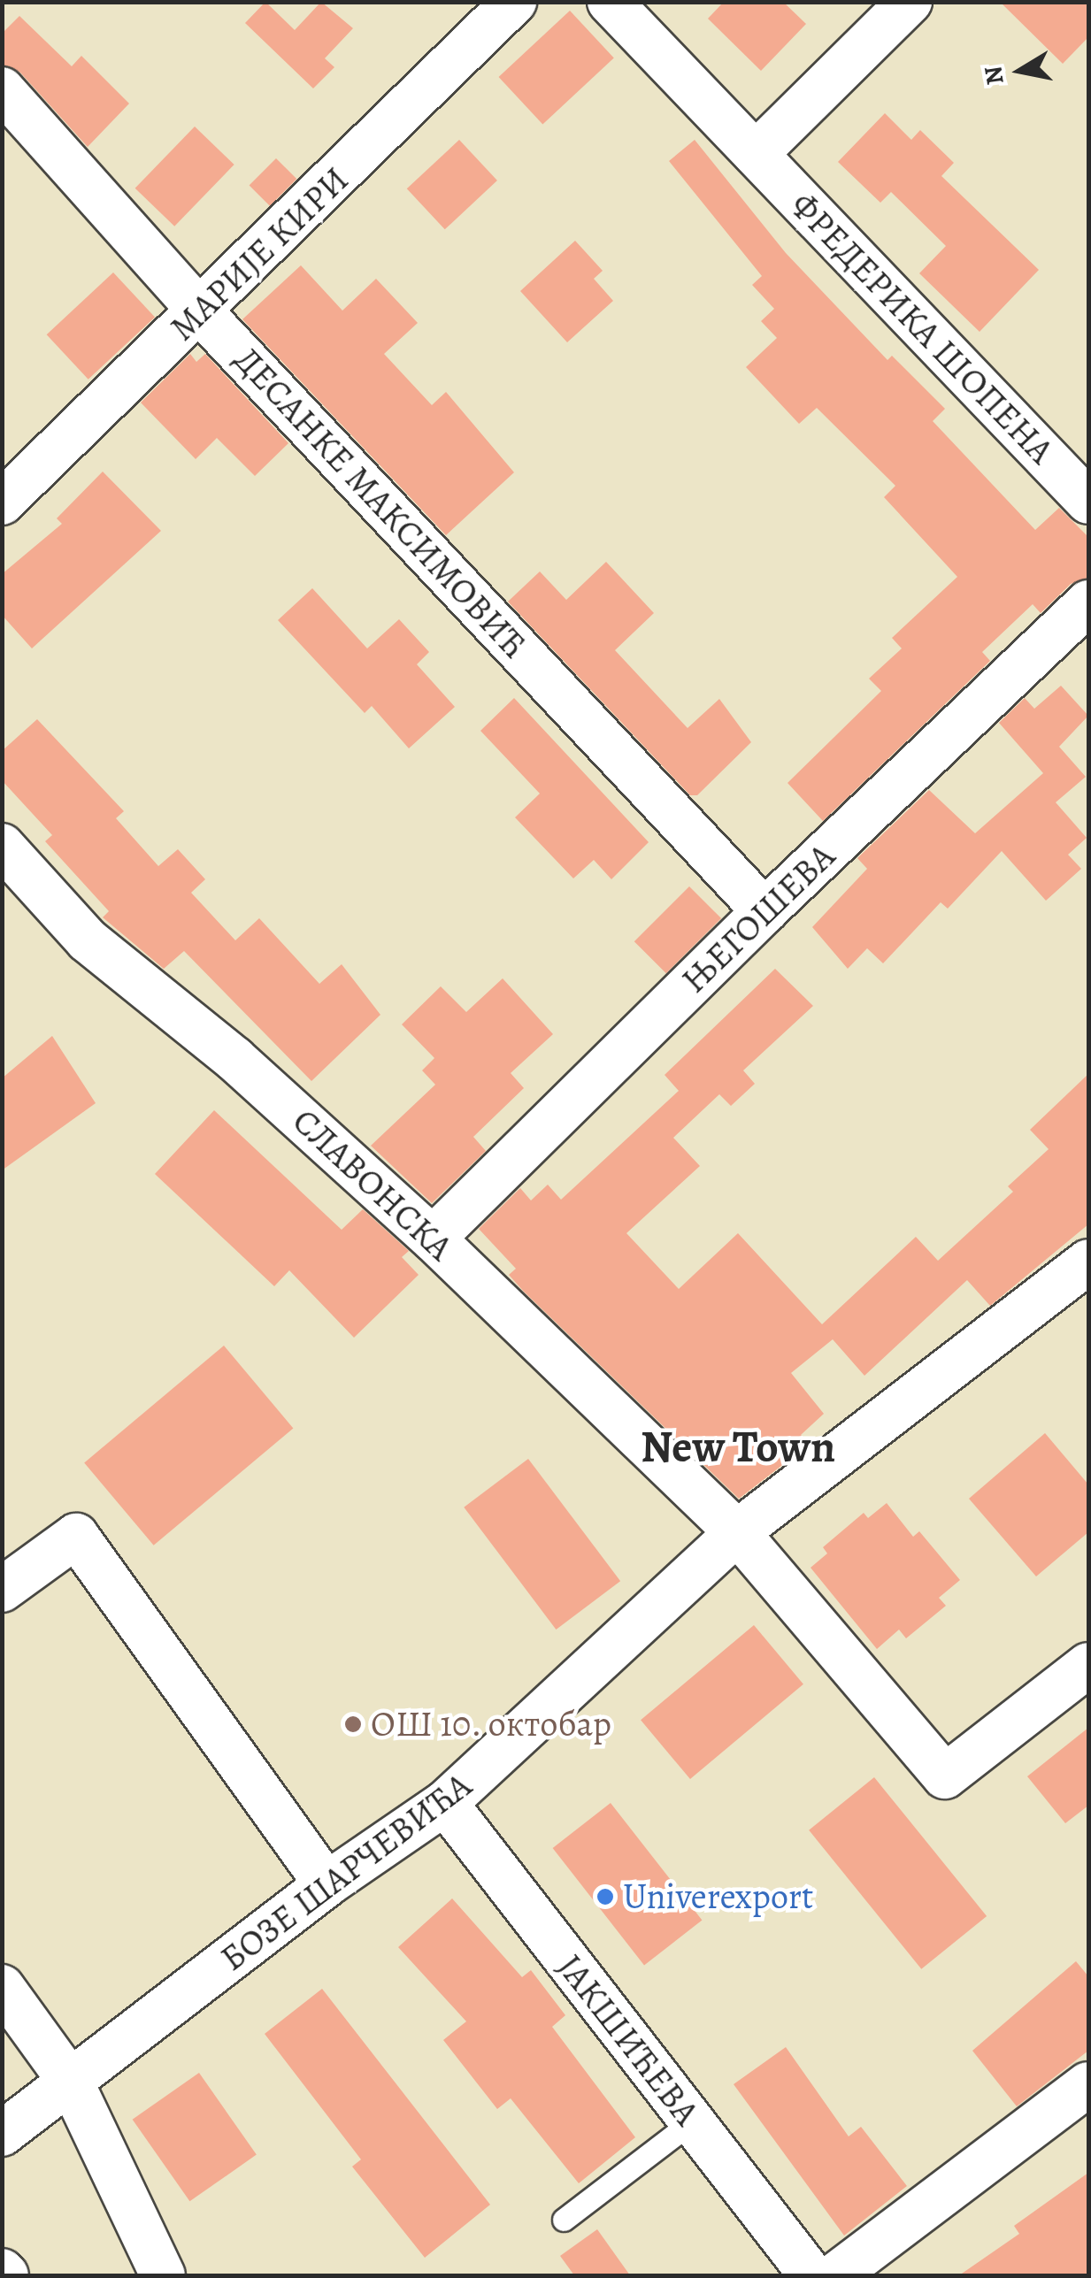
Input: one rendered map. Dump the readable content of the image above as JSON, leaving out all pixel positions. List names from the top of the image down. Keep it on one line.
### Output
{"streets":{"street":["МАРИЈЕ КИРИ","ФРЕДЕРИКА ШОПЕНА","ДЕСАНКЕ МАКСИМОВИЋ","ЊЕГОШЕВА","СЛАВОНСКА","БОЗЕ ШАРЧЕВИЋА","ЈАКШИЋЕВА"]},"crossings":[["МАРИЈЕ КИРИ","ДЕСАНКЕ МАКСИМОВИЋ"],["ДЕСАНКЕ МАКСИМОВИЋ","ЊЕГОШЕВА"],["ЊЕГОШЕВА","СЛАВОНСКА"],["СЛАВОНСКА","БОЗЕ ШАРЧЕВИЋА"],["БОЗЕ ШАРЧЕВИЋА","ЈАКШИЋЕВА"]],"districts":["New Town"],"places":["ОШ 10. октобар","Univerexport"],"north":"left"}
